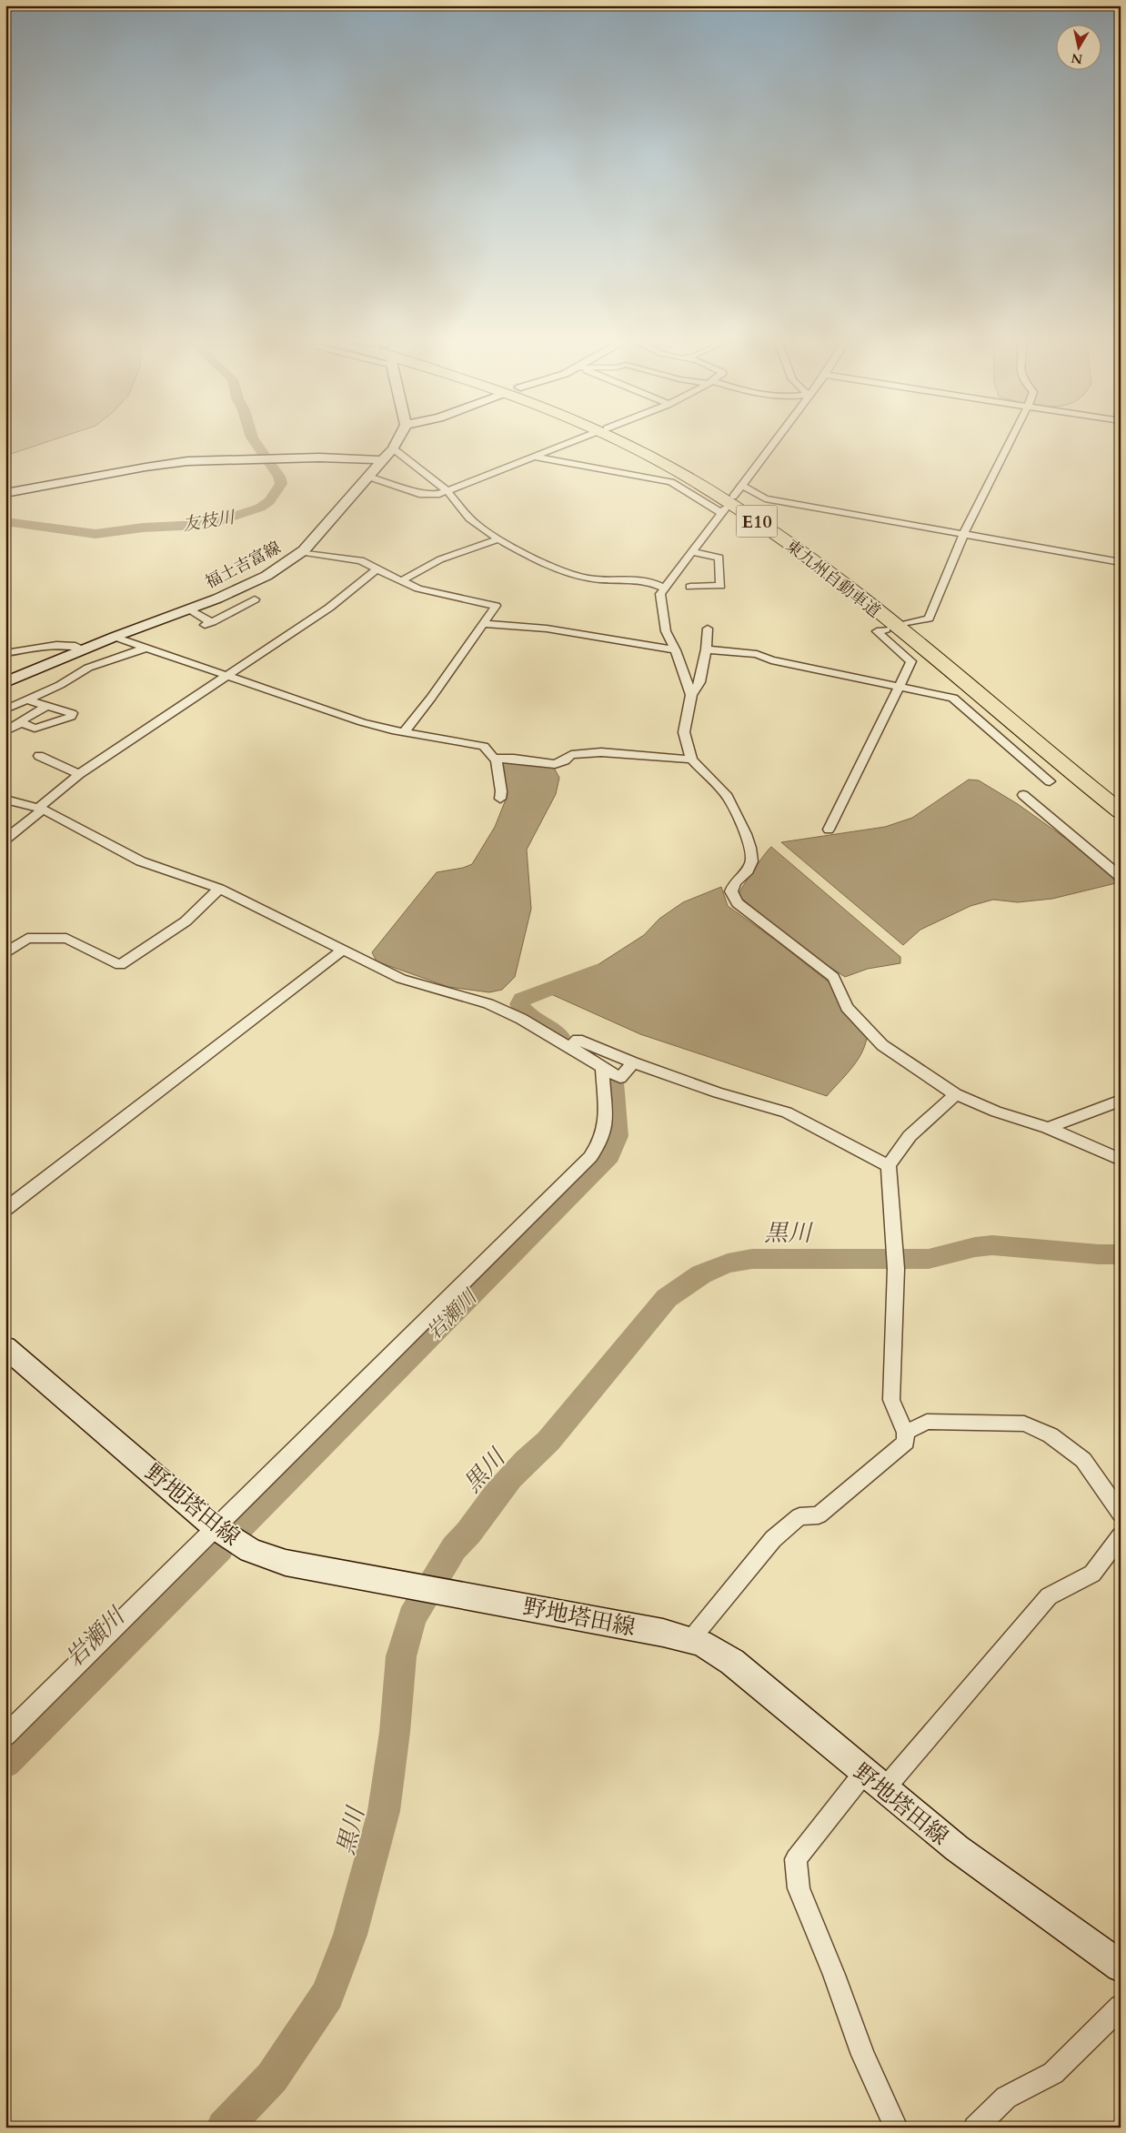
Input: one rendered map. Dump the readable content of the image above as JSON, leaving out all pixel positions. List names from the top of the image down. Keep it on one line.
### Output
{"streets":{"highway":["E10","東九州自動車道"],"main road":["福土吉富線","野地塔田線"]},"water":["友枝川","黒川","岩瀬川"],"north":"bottom"}
